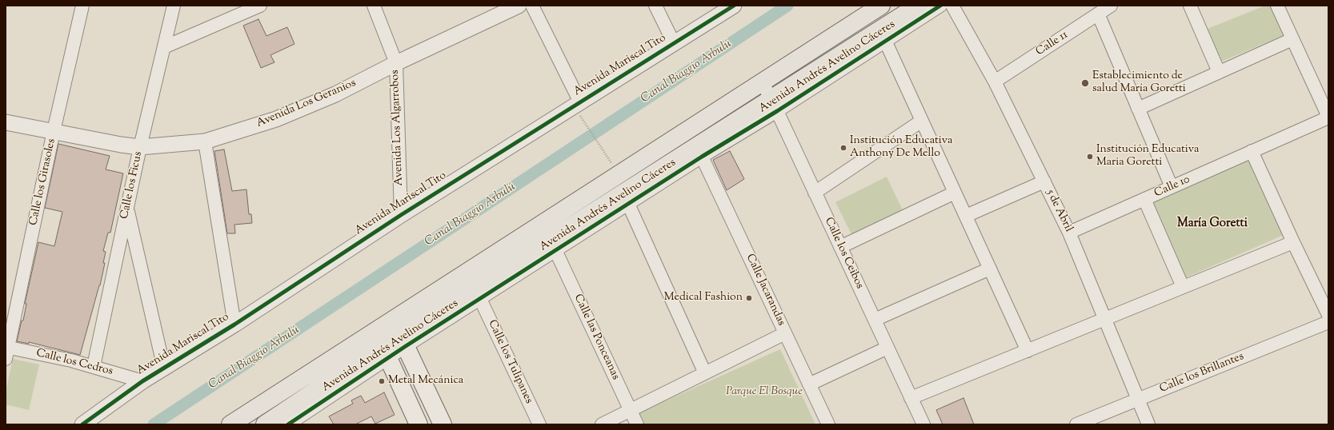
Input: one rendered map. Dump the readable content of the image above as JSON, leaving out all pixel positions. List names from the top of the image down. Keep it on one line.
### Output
{"streets":{"highway":["Avenida Andrés Avelino Cáceres"],"street":["Calle 11","Avenida Mariscal Tito","Avenida Los Geranios","Avenida Los Algarrobos","Calle los Girasoles","Calle los Ficus","Calle 10","5 de Abril","Calle los Ceibos","Calle Jacarandas","Calle las Ponceanas","Calle los Tulipanes","Calle los Cedros","Calle los Brillantes"]},"crossings":[["Calle 11","5 de Abril"],["Avenida Mariscal Tito","Avenida Los Algarrobos"],["Avenida Mariscal Tito","Calle los Cedros"],["Avenida Andrés Avelino Cáceres","Calle los Ceibos"],["Avenida Andrés Avelino Cáceres","Calle Jacarandas"],["Avenida Andrés Avelino Cáceres","Calle las Ponceanas"],["Avenida Andrés Avelino Cáceres","Calle los Tulipanes"],["Avenida Los Geranios","Avenida Los Algarrobos"],["Avenida Los Geranios","Calle los Girasoles"],["Avenida Los Geranios","Calle los Ficus"],["Calle los Girasoles","Calle los Cedros"],["Calle los Ficus","Calle los Cedros"],["Calle 10","5 de Abril"],["5 de Abril","Calle los Brillantes"]],"districts":["María Goretti"],"water":["Canal Biaggio Arbulú"],"parks":["Parque El Bosque"],"places":["Establecimiento de salud María Goretti","Institución Educativa Anthony De Mello","Institución Educativa Maria Goretti","Medical Fashion","Metal Mecánica"]}
